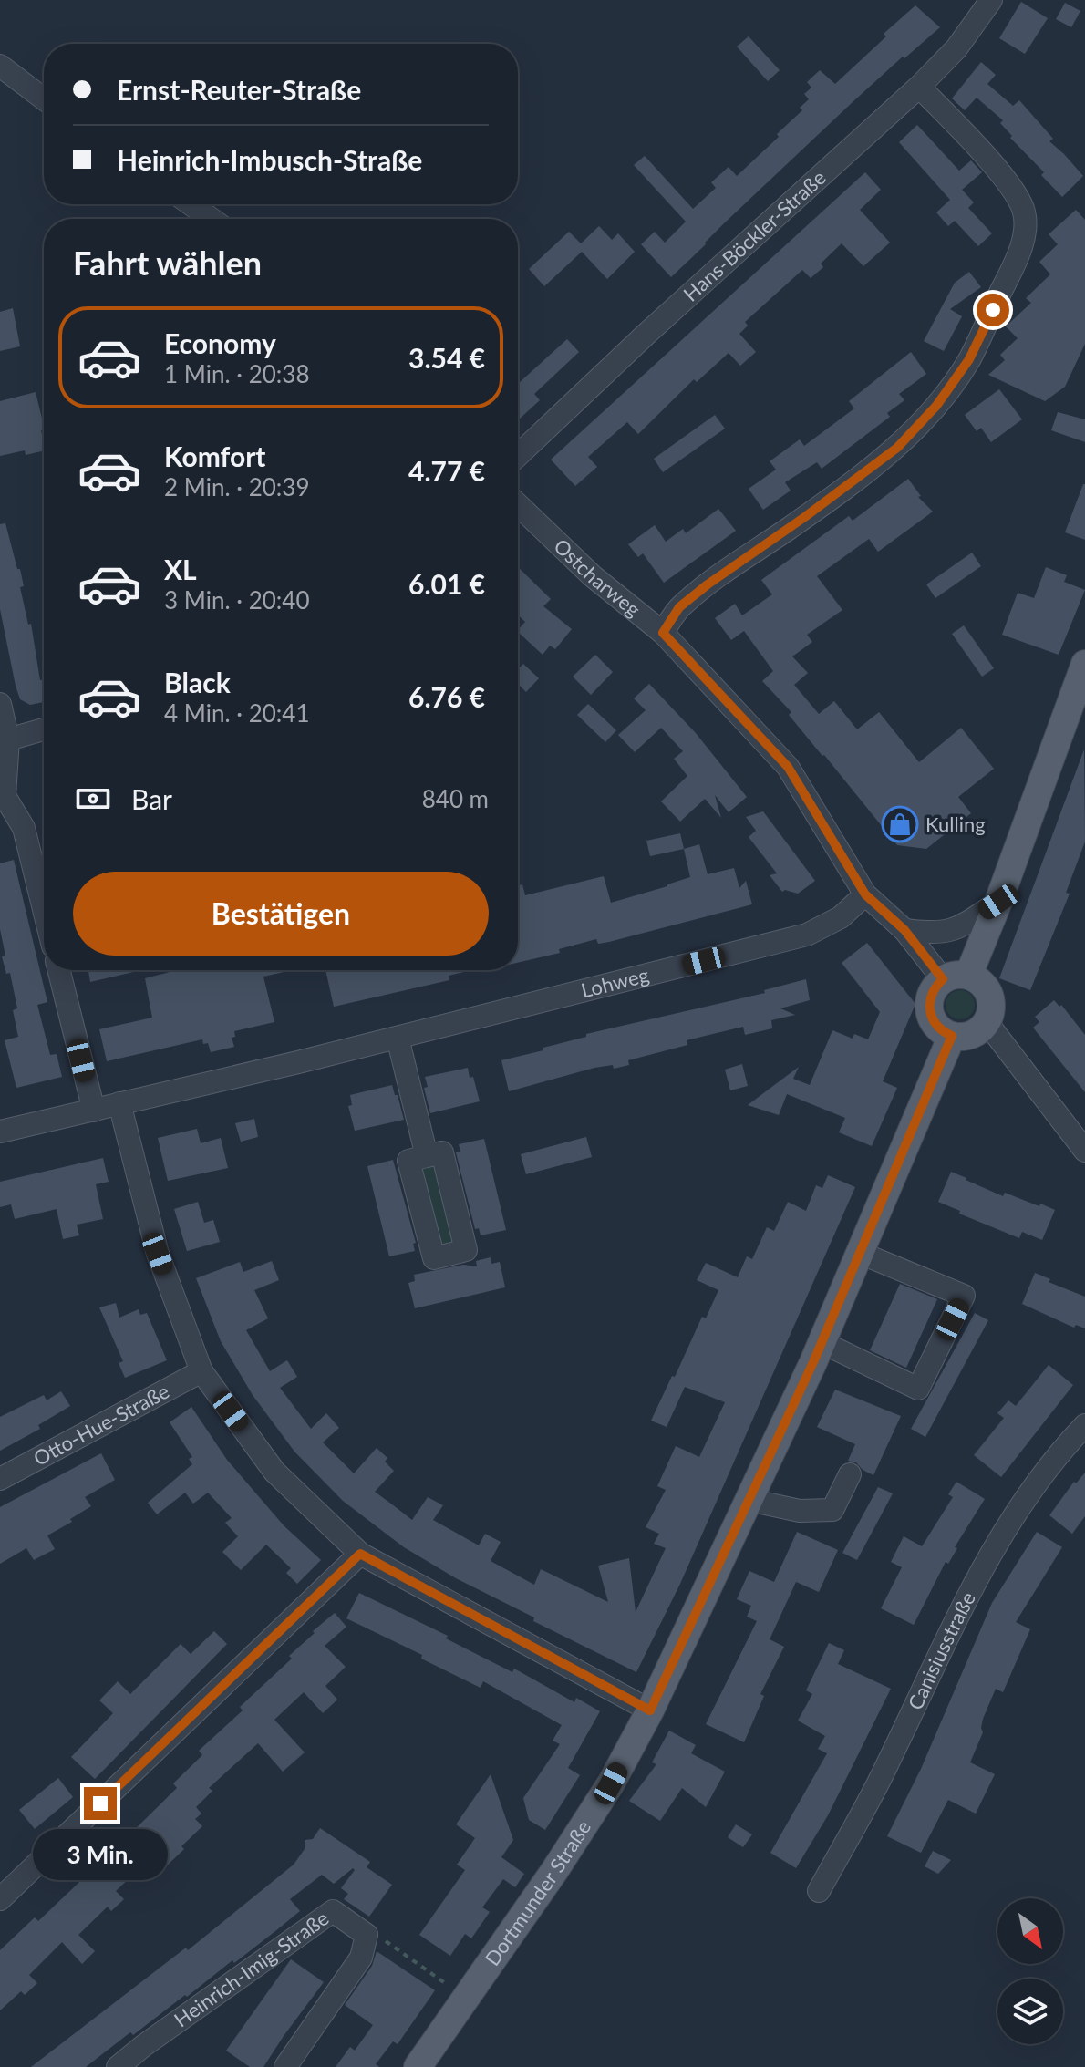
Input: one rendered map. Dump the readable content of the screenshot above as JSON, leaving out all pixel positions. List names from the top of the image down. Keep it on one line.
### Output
{"streets":{"main road":["Dortmunder Straße"],"street":["Hans-Böckler-Straße","Ostcharweg","Lohweg","Otto-Hue-Straße","Canisiusstraße","Heinrich-Imig-Straße"]},"crossings":[["Ostcharweg","Lohweg"],["Ostcharweg","Dortmunder Straße"]],"places":{"shop":["Kulling"]},"north":"bottom right","page":{"banner":["Ernst-Reuter-Straße","Heinrich-Imbusch-Straße"],"heading":"Fahrt wählen","list":[{"name":"Economy","note":"1 Min. · 20:38","value":"3.54 €"},{"name":"Komfort","note":"2 Min. · 20:39","value":"4.77 €"},{"name":"XL","note":"3 Min. · 20:40","value":"6.01 €"},{"name":"Black","note":"4 Min. · 20:41","value":"6.76 €"}],"pay":["Bar","840 m"],"buttons":"Bestätigen","bubble":"3 Min."}}
